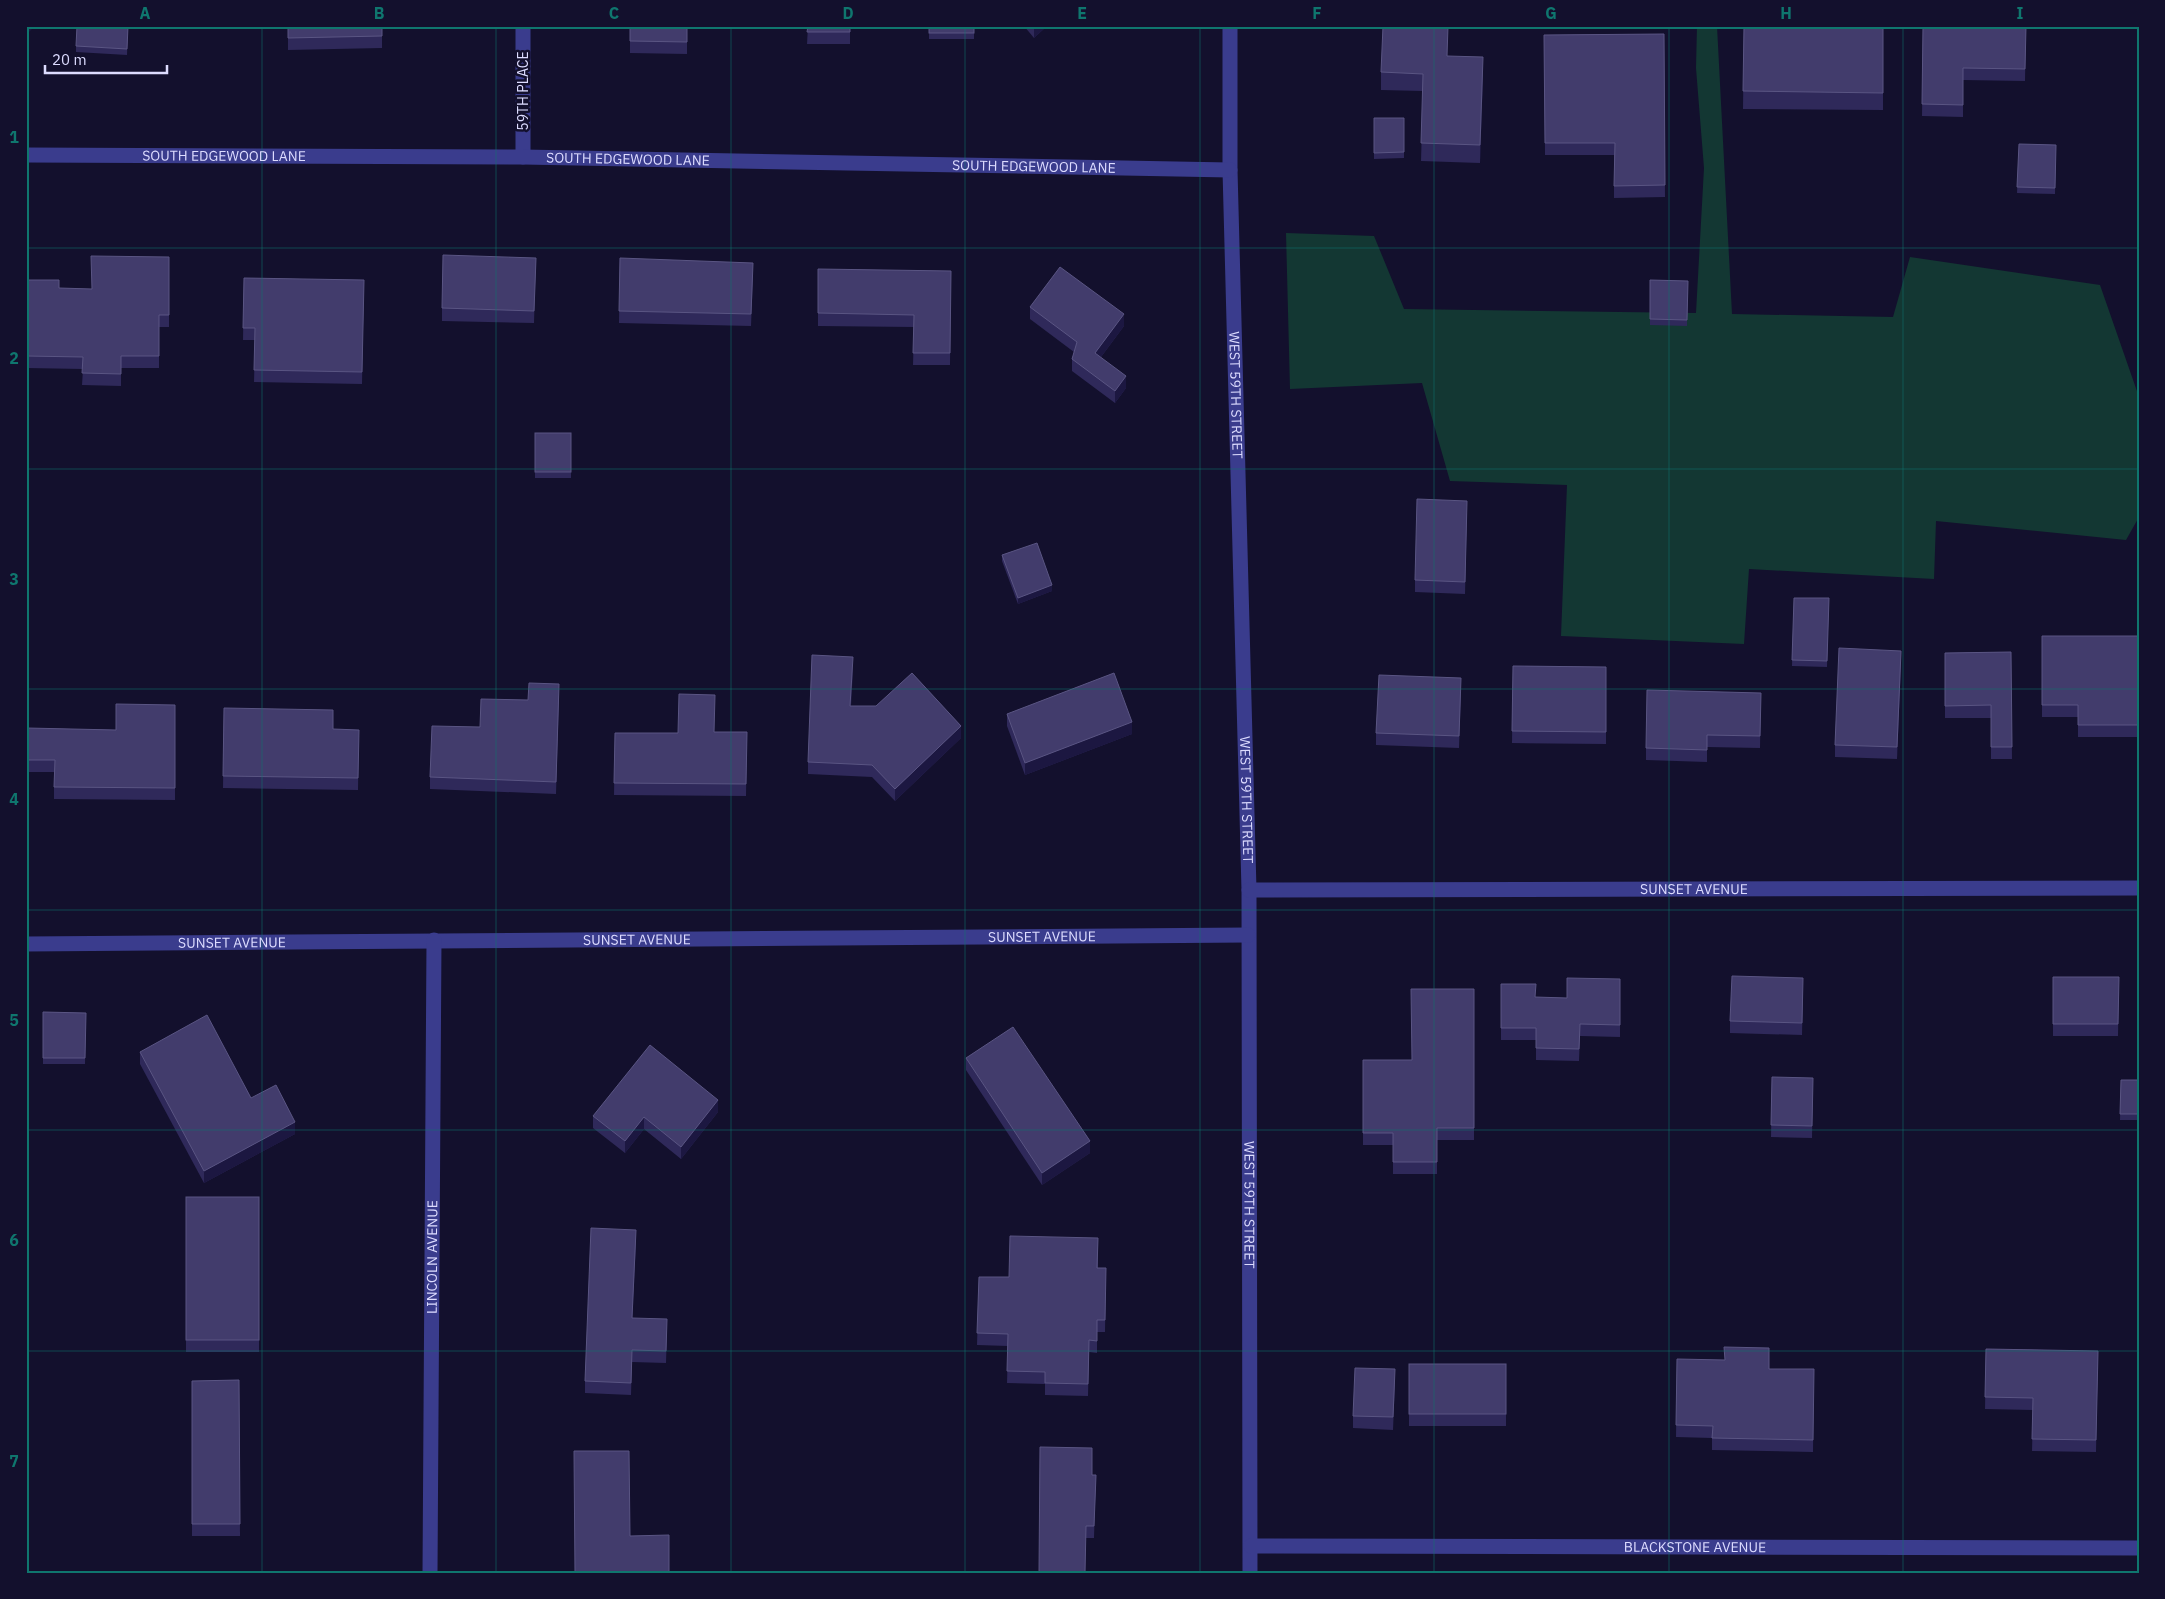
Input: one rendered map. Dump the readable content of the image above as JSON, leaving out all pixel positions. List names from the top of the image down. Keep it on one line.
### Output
{"streets":{"street":["59TH PLACE","SOUTH EDGEWOOD LANE","WEST 59TH STREET","SUNSET AVENUE","LINCOLN AVENUE","BLACKSTONE AVENUE"]},"crossings":[["59TH PLACE","SOUTH EDGEWOOD LANE"],["SOUTH EDGEWOOD LANE","WEST 59TH STREET"],["WEST 59TH STREET","SUNSET AVENUE"],["WEST 59TH STREET","BLACKSTONE AVENUE"],["SUNSET AVENUE","LINCOLN AVENUE"]],"scale_bar":"20 m","grid":{"columns":["A","B","C","D","E","F","G","H","I"],"rows":["1","2","3","4","5","6","7"]}}
